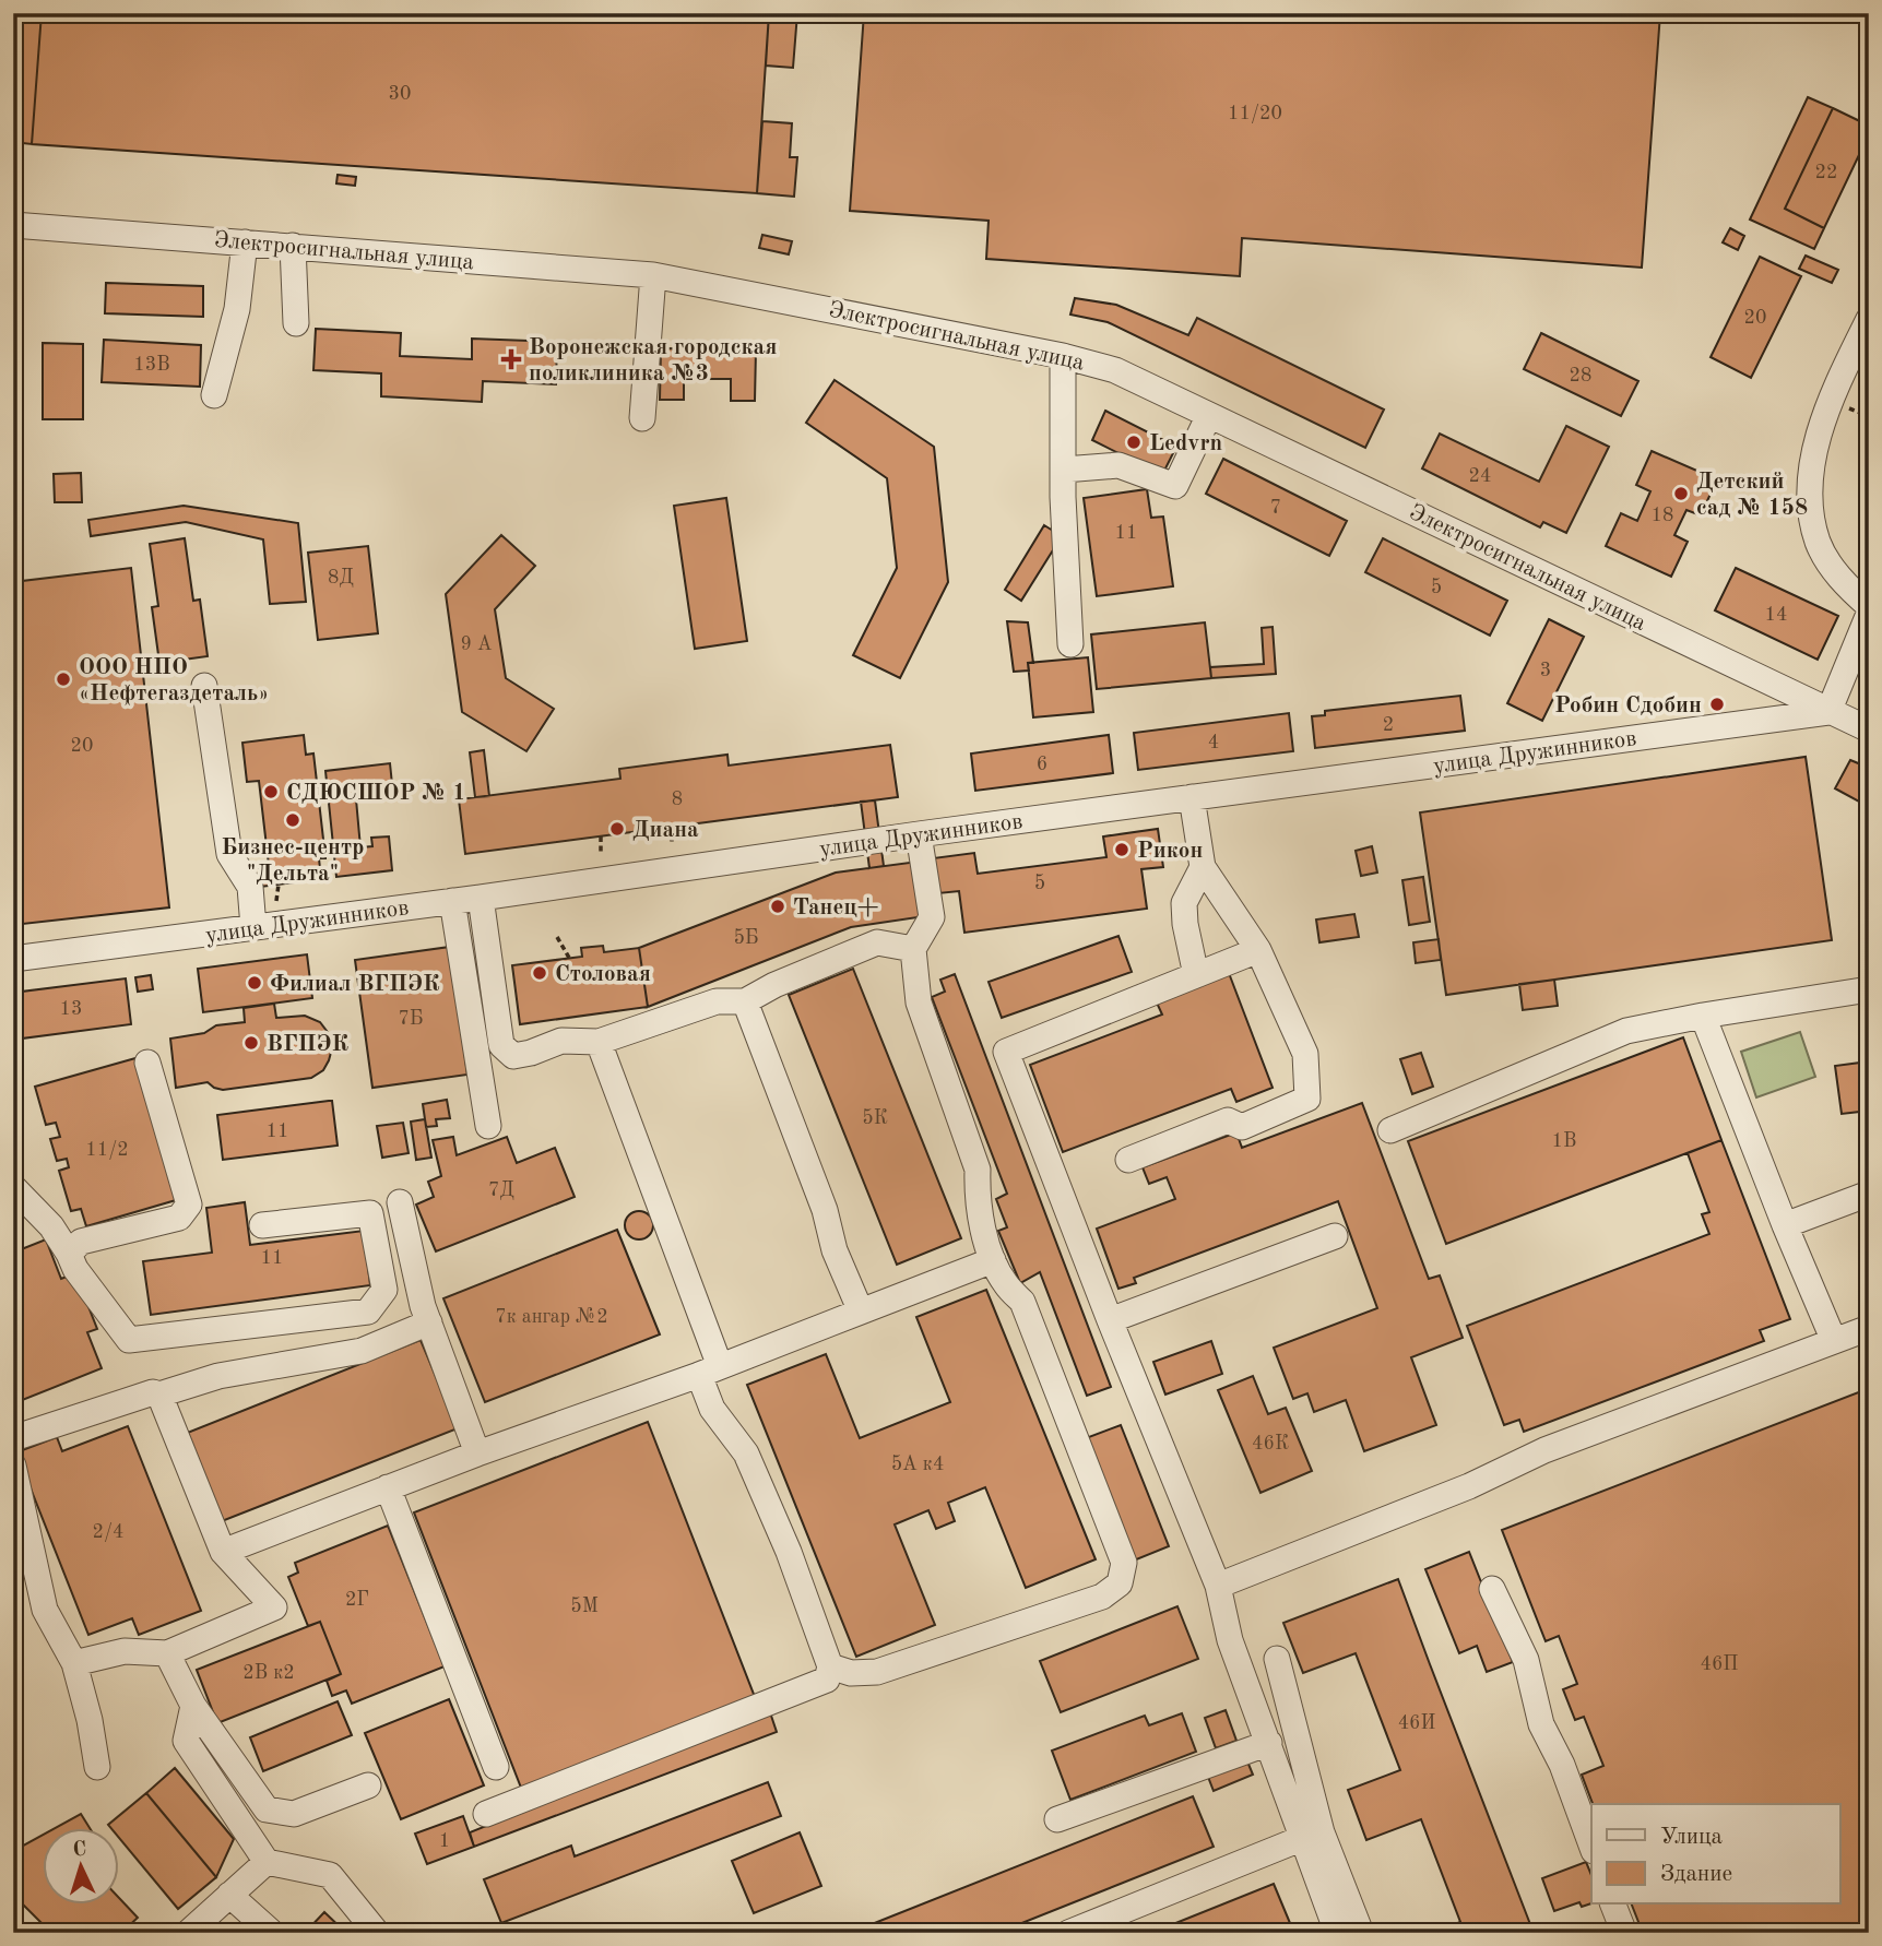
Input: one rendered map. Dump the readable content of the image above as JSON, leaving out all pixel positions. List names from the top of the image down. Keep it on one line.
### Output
{"streets":{"street":["Электросигнальная улица","улица Дружинников"]},"crossings":[["Электросигнальная улица","улица Дружинников"]],"places":{"health":["Воронежская городская поликлиника №3"],"other":["Ledvrn","Детский сад № 158","ООО НПО «Нефтегаздеталь»","Робин Сдобин","СДЮСШОР № 1","Бизнес-центр \"Дельта\"","Диана","Рикон","Танец+","Столовая","Филиал ВГПЭК","ВГПЭК"]},"house_numbers":["30","11/20","22","20","13В","28","24","7","18","11","8Д","5","14","9 А","3","2","4","20","6","8","5","5Б","13","7Б","5К","11","1В","11/2","7Д","11","7к ангар №2","46К","5А к4","2/4","2Г","5М","46П","2В к2","46И","1"],"legend":["Улица","Здание"],"north":"top"}
